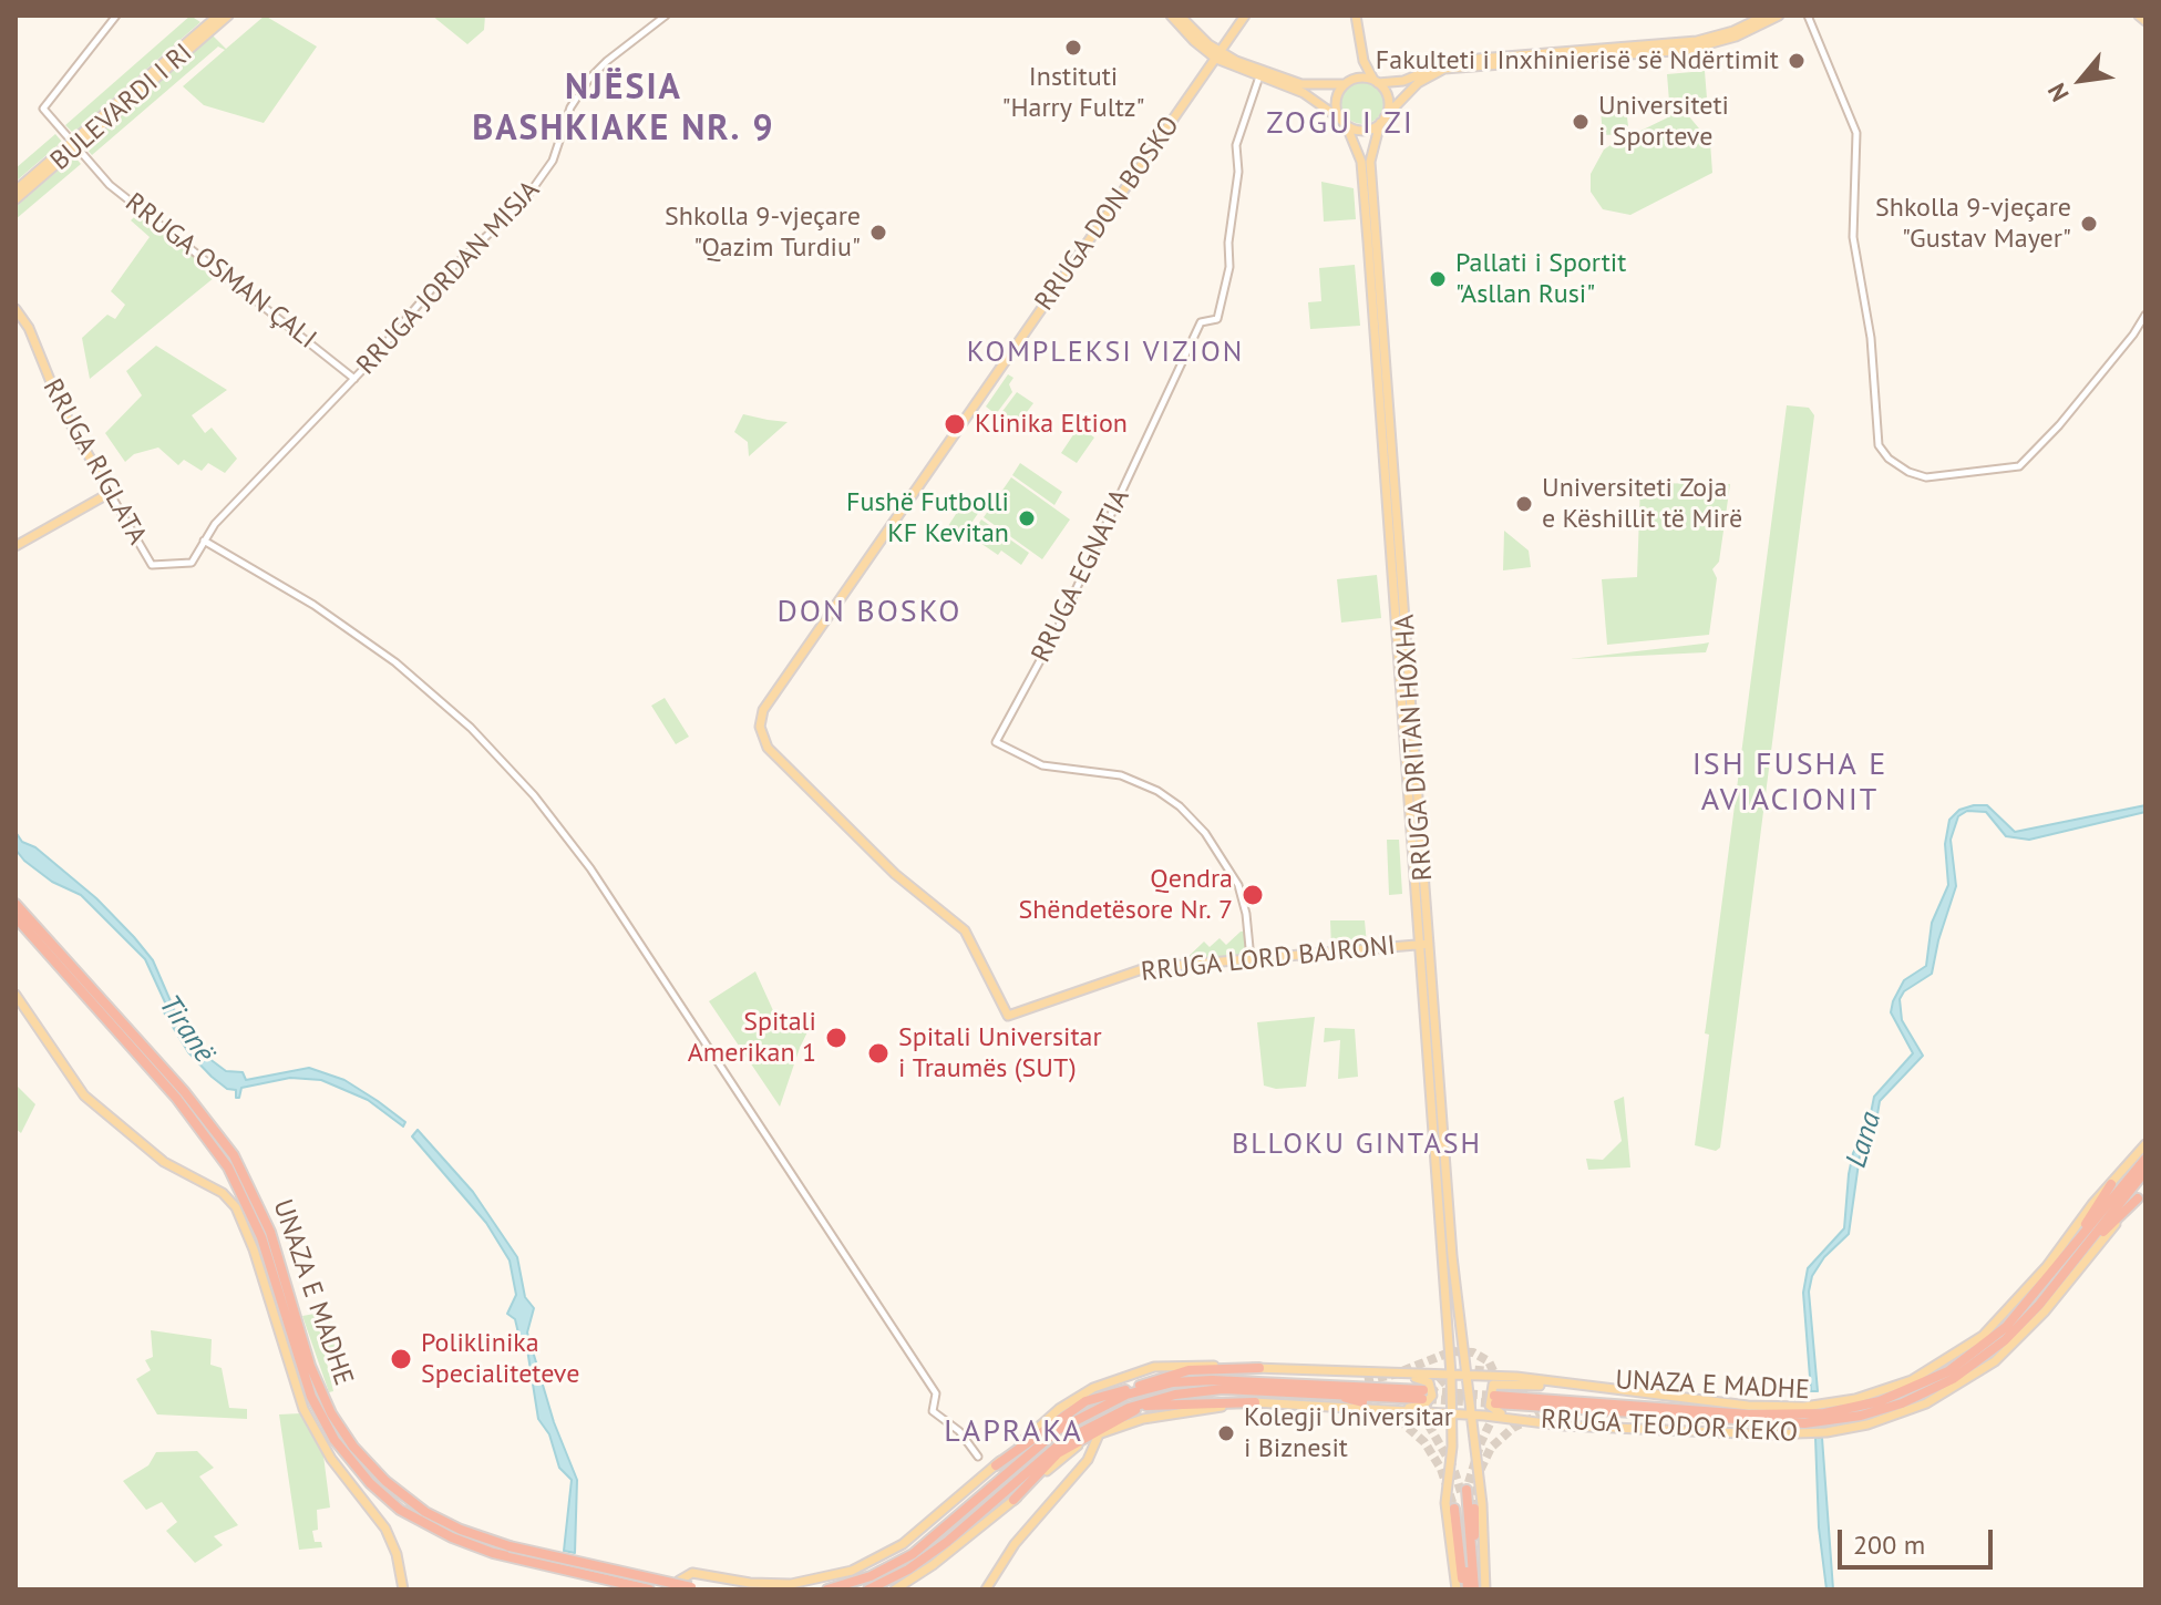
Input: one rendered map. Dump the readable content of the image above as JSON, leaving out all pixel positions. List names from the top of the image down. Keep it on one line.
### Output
{"streets":{"highway":["UNAZA E MADHE"],"main road":["BULEVARDI I RI","RRUGA DON BOSKO","RRUGA RIGLATA","RRUGA DRITAN HOXHA","RRUGA LORD BAJRONI","RRUGA TEODOR KEKO"],"street":["RRUGA OSMAN ÇALI","RRUGA JORDAN MISJA","RRUGA EGNATIA"]},"crossings":[["BULEVARDI I RI","RRUGA OSMAN ÇALI"],["RRUGA DON BOSKO","RRUGA LORD BAJRONI"],["RRUGA OSMAN ÇALI","RRUGA JORDAN MISJA"],["RRUGA JORDAN MISJA","RRUGA RIGLATA"],["RRUGA EGNATIA","RRUGA LORD BAJRONI"],["RRUGA DRITAN HOXHA","RRUGA LORD BAJRONI"],["RRUGA DRITAN HOXHA","RRUGA TEODOR KEKO"],["UNAZA E MADHE","RRUGA TEODOR KEKO"]],"districts":["NJËSIA BASHKIAKE NR. 9","ZOGU I ZI","KOMPLEKSI VIZION","DON BOSKO","ISH FUSHA E AVIACIONIT","BLLOKU GINTASH","LAPRAKA"],"water":["Tiranë","Lana"],"places":["Instituti \"Harry Fultz\"","Fakulteti i Inxhinierisë së Ndërtimit","Universiteti i Sporteve","Shkolla 9-vjeçare \"Gustav Mayer\"","Shkolla 9-vjeçare \"Qazim Turdiu\"","Pallati i Sportit \"Asllan Rusi\"","Klinika Eltion","Universiteti Zoja e Këshillit të Mirë","Fushë Futbolli KF Kevitan","Qendra Shëndetësore Nr. 7","Spitali Amerikan 1","Spitali Universitar i Traumës (SUT)","Poliklinika Specialiteteve","Kolegji Universitar i Biznesit"],"scale_bar":"200 m","north":"bottom left"}
